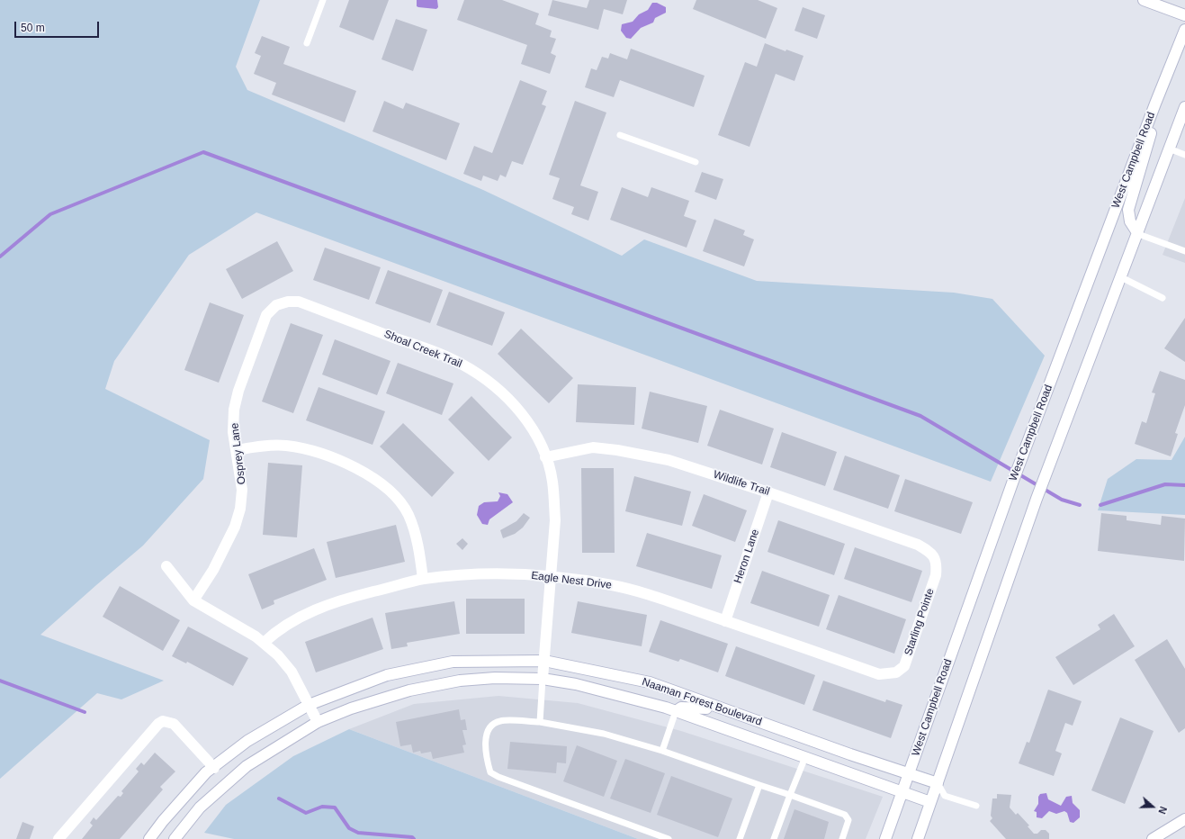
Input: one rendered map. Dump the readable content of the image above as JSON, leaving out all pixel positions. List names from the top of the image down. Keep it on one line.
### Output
{"streets":{"street":["West Campbell Road","Shoal Creek Trail","Osprey Lane","Wildlife Trail","Heron Lane","Eagle Nest Drive","Starling Pointe","Naaman Forest Boulevard"]},"crossings":[["West Campbell Road","Naaman Forest Boulevard"],["Shoal Creek Trail","Osprey Lane"],["Shoal Creek Trail","Wildlife Trail"],["Shoal Creek Trail","Eagle Nest Drive"],["Shoal Creek Trail","Naaman Forest Boulevard"],["Wildlife Trail","Heron Lane"],["Wildlife Trail","Starling Pointe"],["Heron Lane","Eagle Nest Drive"],["Eagle Nest Drive","Starling Pointe"]],"scale_bar":"50 m","north":"right"}
